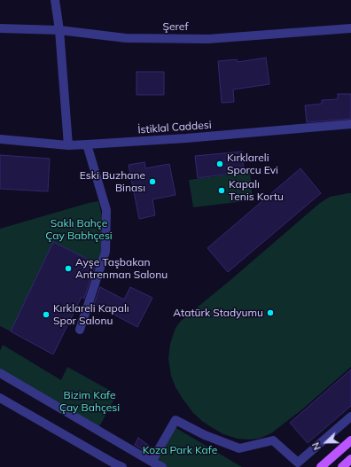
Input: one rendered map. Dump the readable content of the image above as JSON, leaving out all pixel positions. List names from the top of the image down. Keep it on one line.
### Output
{"streets":{"street":["Şeref","İstiklal Caddesi"]},"parks":["Saklı Bahçe Çay Babhçesi","Bizim Kafe Çay Bahçesi","Koza Park Kafe"],"places":["Kırklareli Sporcu Evi","Eski Buzhane Binası","Kapalı Tenis Kortu","Ayşe Taşbakan Antrenman Salonu","Atatürk Stadyumu","Kırklareli Kapalı Spor Salonu"],"north":"left"}
